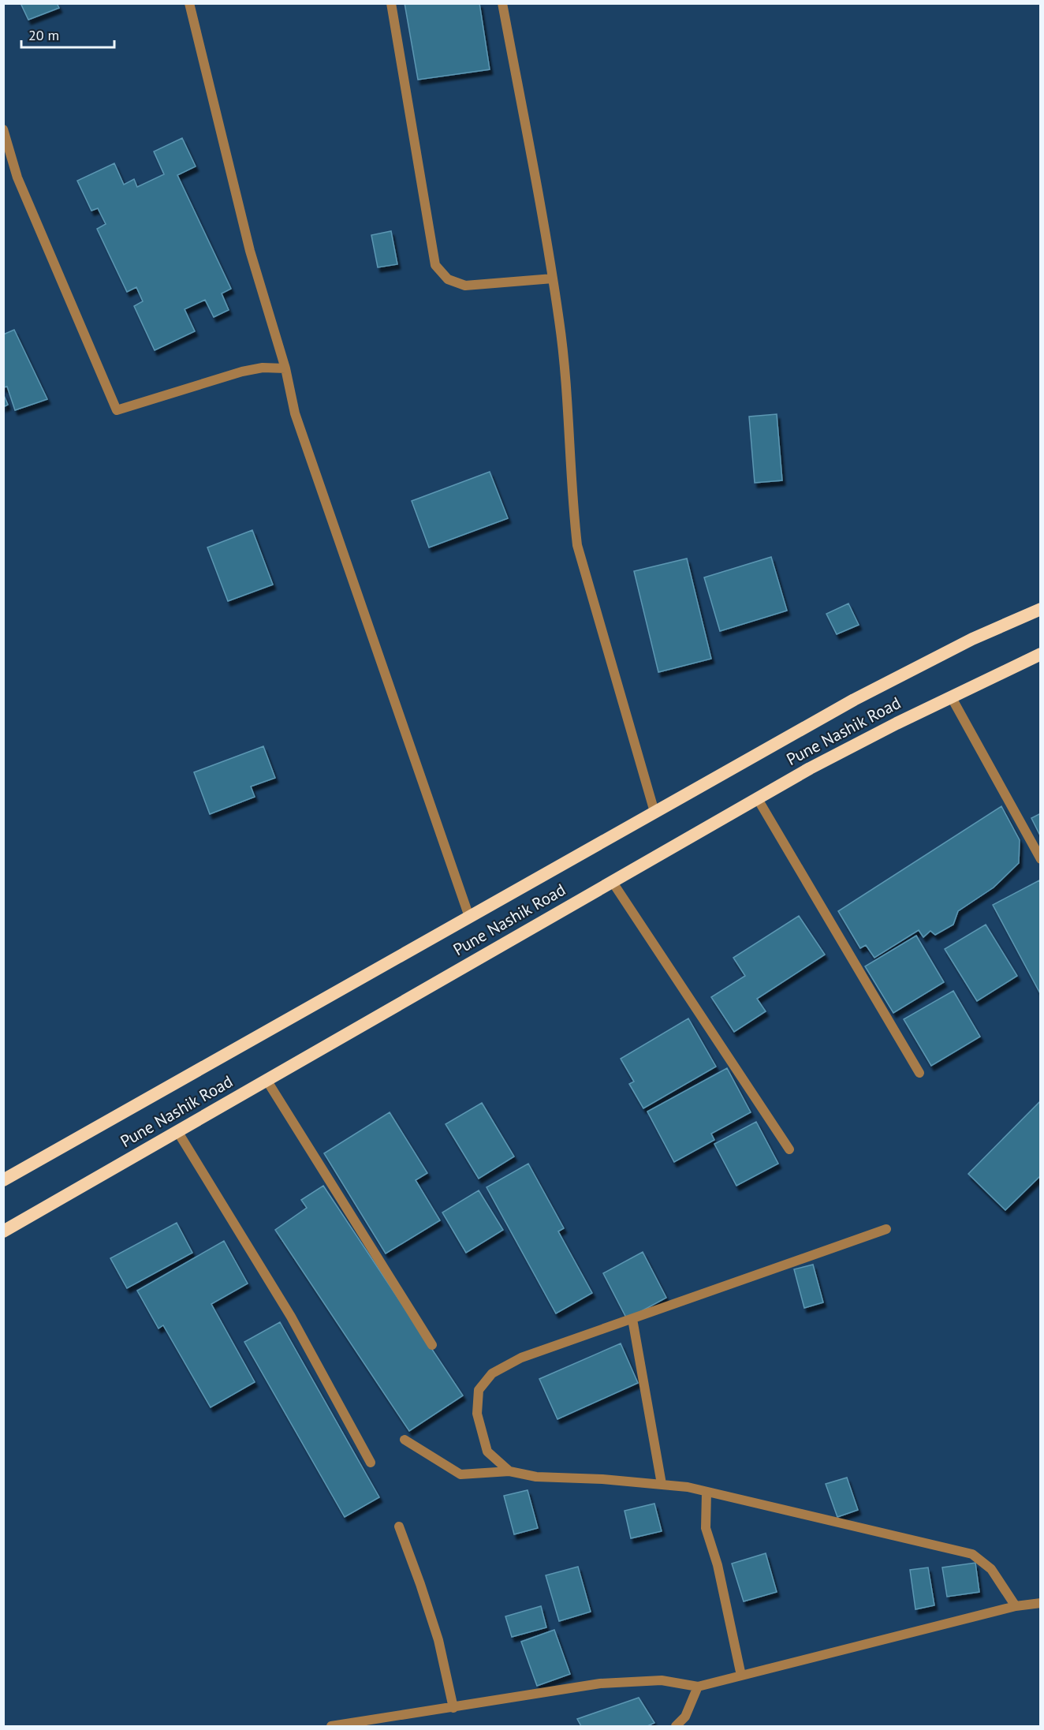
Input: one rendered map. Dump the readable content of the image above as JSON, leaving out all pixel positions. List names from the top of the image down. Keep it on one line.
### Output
{"streets":{"highway":["Pune Nashik Road"]},"scale_bar":"20 m"}
